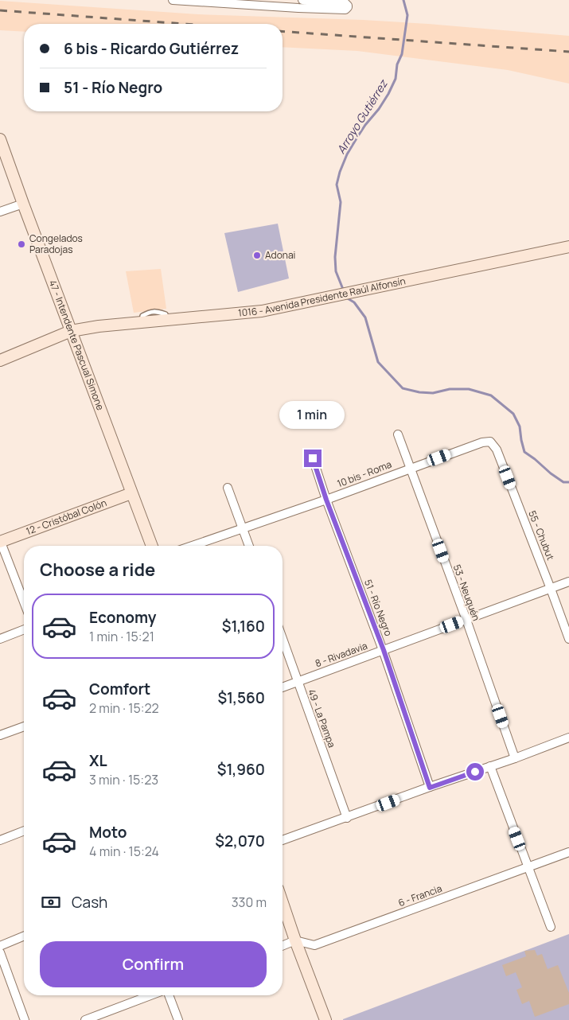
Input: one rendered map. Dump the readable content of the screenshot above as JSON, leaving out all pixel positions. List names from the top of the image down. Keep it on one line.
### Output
{"streets":{"street":["1016 - Avenida Presidente Raúl Alfonsín","47 - Intendente Pascual Simone","10 bis - Roma","12 - Cristóbal Colón","55 - Chubut","53 - Neuquén","51 - Río Negro","8 - Rivadavia","49 - La Pampa","6 - Francia"]},"crossings":[["1016 - Avenida Presidente Raúl Alfonsín","47 - Intendente Pascual Simone"],["47 - Intendente Pascual Simone","12 - Cristóbal Colón"],["10 bis - Roma","55 - Chubut"],["10 bis - Roma","53 - Neuquén"],["10 bis - Roma","51 - Río Negro"],["55 - Chubut","8 - Rivadavia"],["53 - Neuquén","8 - Rivadavia"],["51 - Río Negro","8 - Rivadavia"],["8 - Rivadavia","49 - La Pampa"]],"water":["Arroyo Gutiérrez"],"places":["Congelados Paradojas","Adonai"],"page":{"banner":["6 bis - Ricardo Gutiérrez","51 - Río Negro"],"bubble":"1 min","heading":"Choose a ride","list":[{"name":"Economy","note":"1 min · 15:21","value":"$1,160"},{"name":"Comfort","note":"2 min · 15:22","value":"$1,560"},{"name":"XL","note":"3 min · 15:23","value":"$1,960"},{"name":"Moto","note":"4 min · 15:24","value":"$2,070"}],"pay":["Cash","330 m"],"buttons":"Confirm"}}
